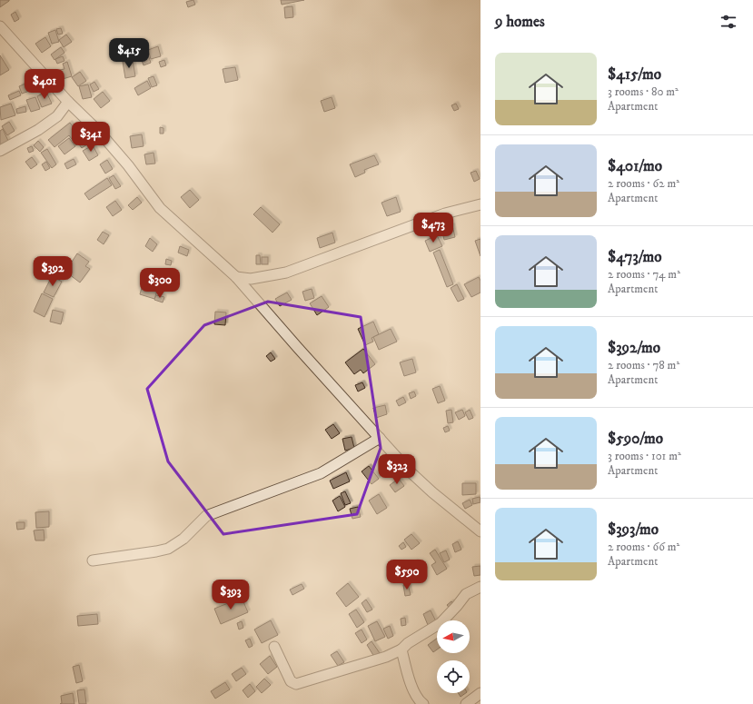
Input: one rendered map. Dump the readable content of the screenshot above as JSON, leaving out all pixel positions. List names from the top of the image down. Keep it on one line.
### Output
{"north":"left","page":{"heading":"9 homes","price":["$415","$401","$341","$473","$392","$300","$323","$590","$393"],"list":[{"name":"$415/mo","note":"3 rooms · 80 m² · Apartment"},{"name":"$401/mo","note":"2 rooms · 62 m² · Apartment"},{"name":"$473/mo","note":"2 rooms · 74 m² · Apartment"},{"name":"$392/mo","note":"2 rooms · 78 m² · Apartment"},{"name":"$590/mo","note":"3 rooms · 101 m² · Apartment"},{"name":"$393/mo","note":"2 rooms · 66 m² · Apartment"}]}}
